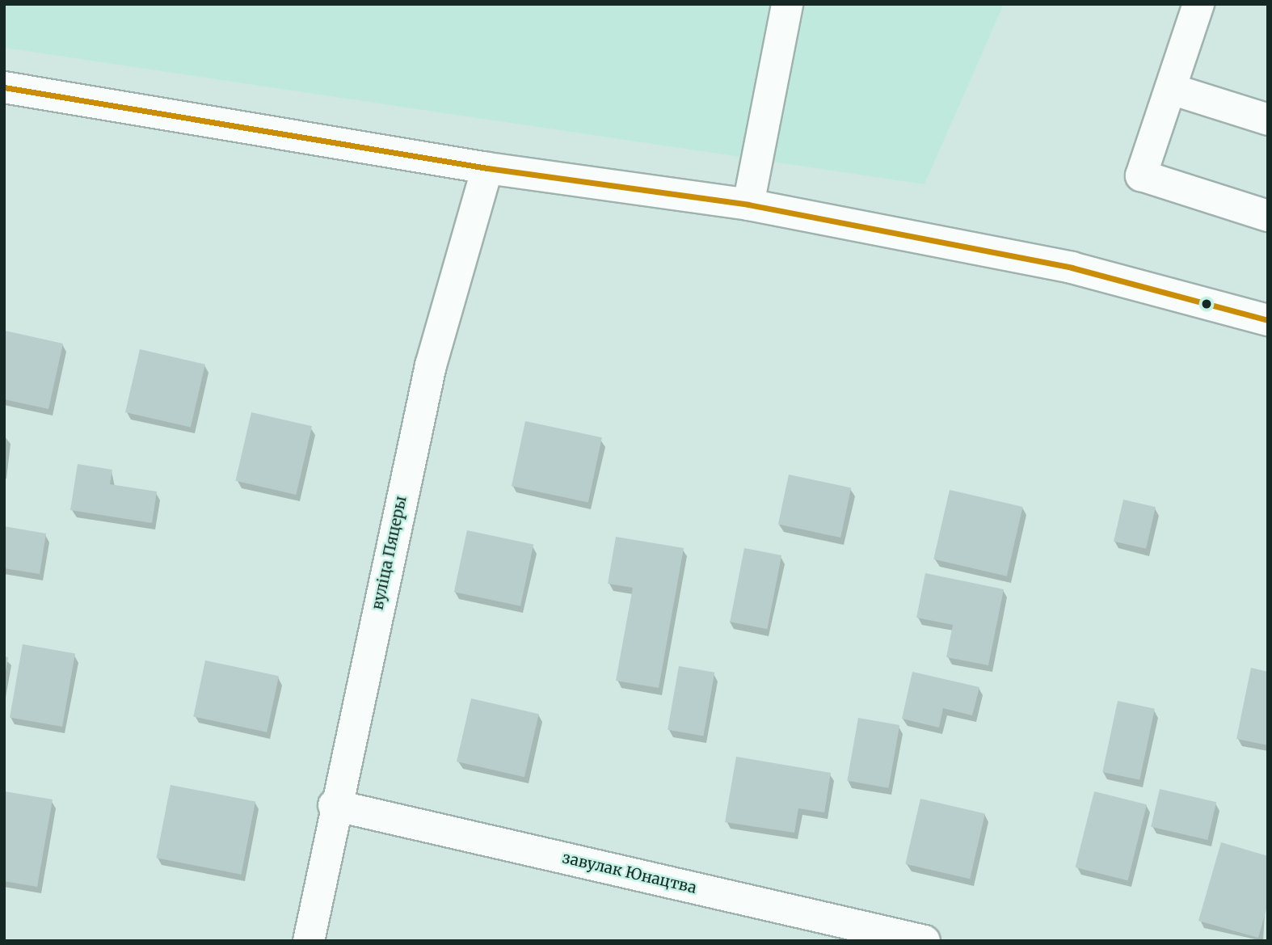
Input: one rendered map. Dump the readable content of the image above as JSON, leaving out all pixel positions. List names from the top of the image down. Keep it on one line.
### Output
{"streets":{"street":["вуліца Пяцеры","завулак Юнацтва"]},"crossings":[["вуліца Пяцеры","завулак Юнацтва"]]}
